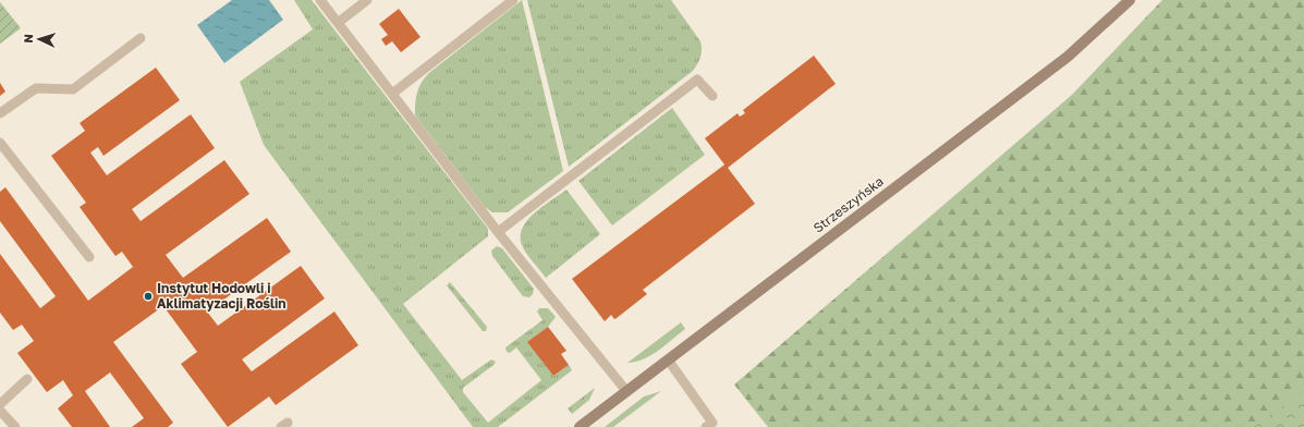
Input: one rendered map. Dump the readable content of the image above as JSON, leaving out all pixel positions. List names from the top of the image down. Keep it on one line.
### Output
{"streets":{"street":["Strzeszyńska"]},"places":["Instytut Hodowli i Aklimatyzacji Roślin"],"north":"left"}
